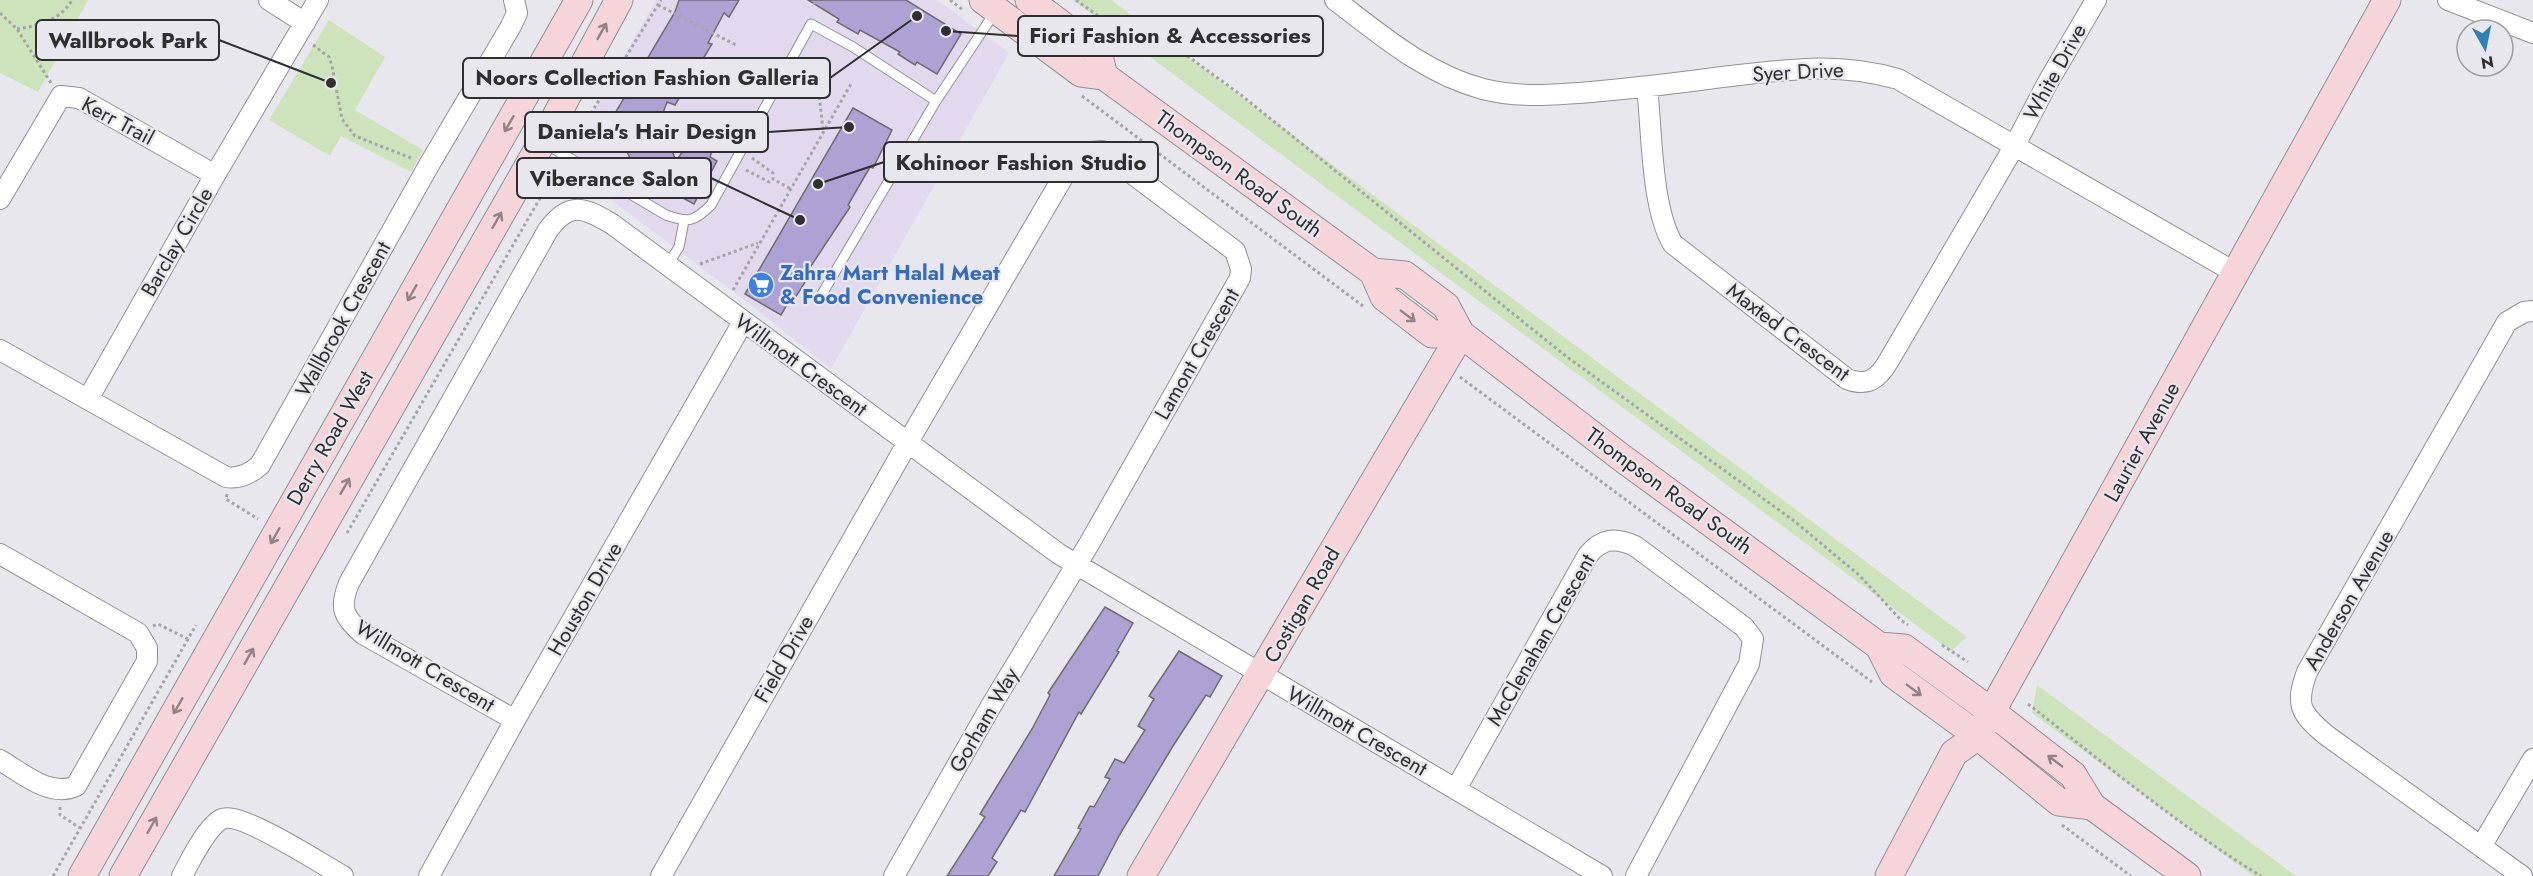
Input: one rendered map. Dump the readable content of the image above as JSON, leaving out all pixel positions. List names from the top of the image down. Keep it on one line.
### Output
{"streets":{"main road":["Thompson Road South","Derry Road West","Laurier Avenue","Costigan Road"],"street":["Syer Drive","White Drive","Kerr Trail","Barclay Circle","Wallbrook Crescent","Maxted Crescent","Lamont Crescent","Willmott Crescent","Houston Drive","Anderson Avenue","McClenahan Crescent","Field Drive","Gorham Way"]},"crossings":[["Syer Drive","White Drive"],["Syer Drive","Maxted Crescent"],["Syer Drive","Laurier Avenue"],["White Drive","Maxted Crescent"],["Kerr Trail","Barclay Circle"],["Thompson Road South","Laurier Avenue"],["Thompson Road South","Costigan Road"],["Lamont Crescent","Willmott Crescent"],["Lamont Crescent","Field Drive"],["Lamont Crescent","Gorham Way"],["Willmott Crescent","Houston Drive"],["Willmott Crescent","Costigan Road"],["Willmott Crescent","McClenahan Crescent"],["Willmott Crescent","Field Drive"],["Willmott Crescent","Gorham Way"]],"places":{"other":["Noors Collection Fashion Galleria","Fiori Fashion & Accessories","Wallbrook Park","Daniela's Hair Design","Kohinoor Fashion Studio","Viberance Salon"],"supermarket":["Zahra Mart Halal Meat & Food Convenience"]},"north":"bottom"}
